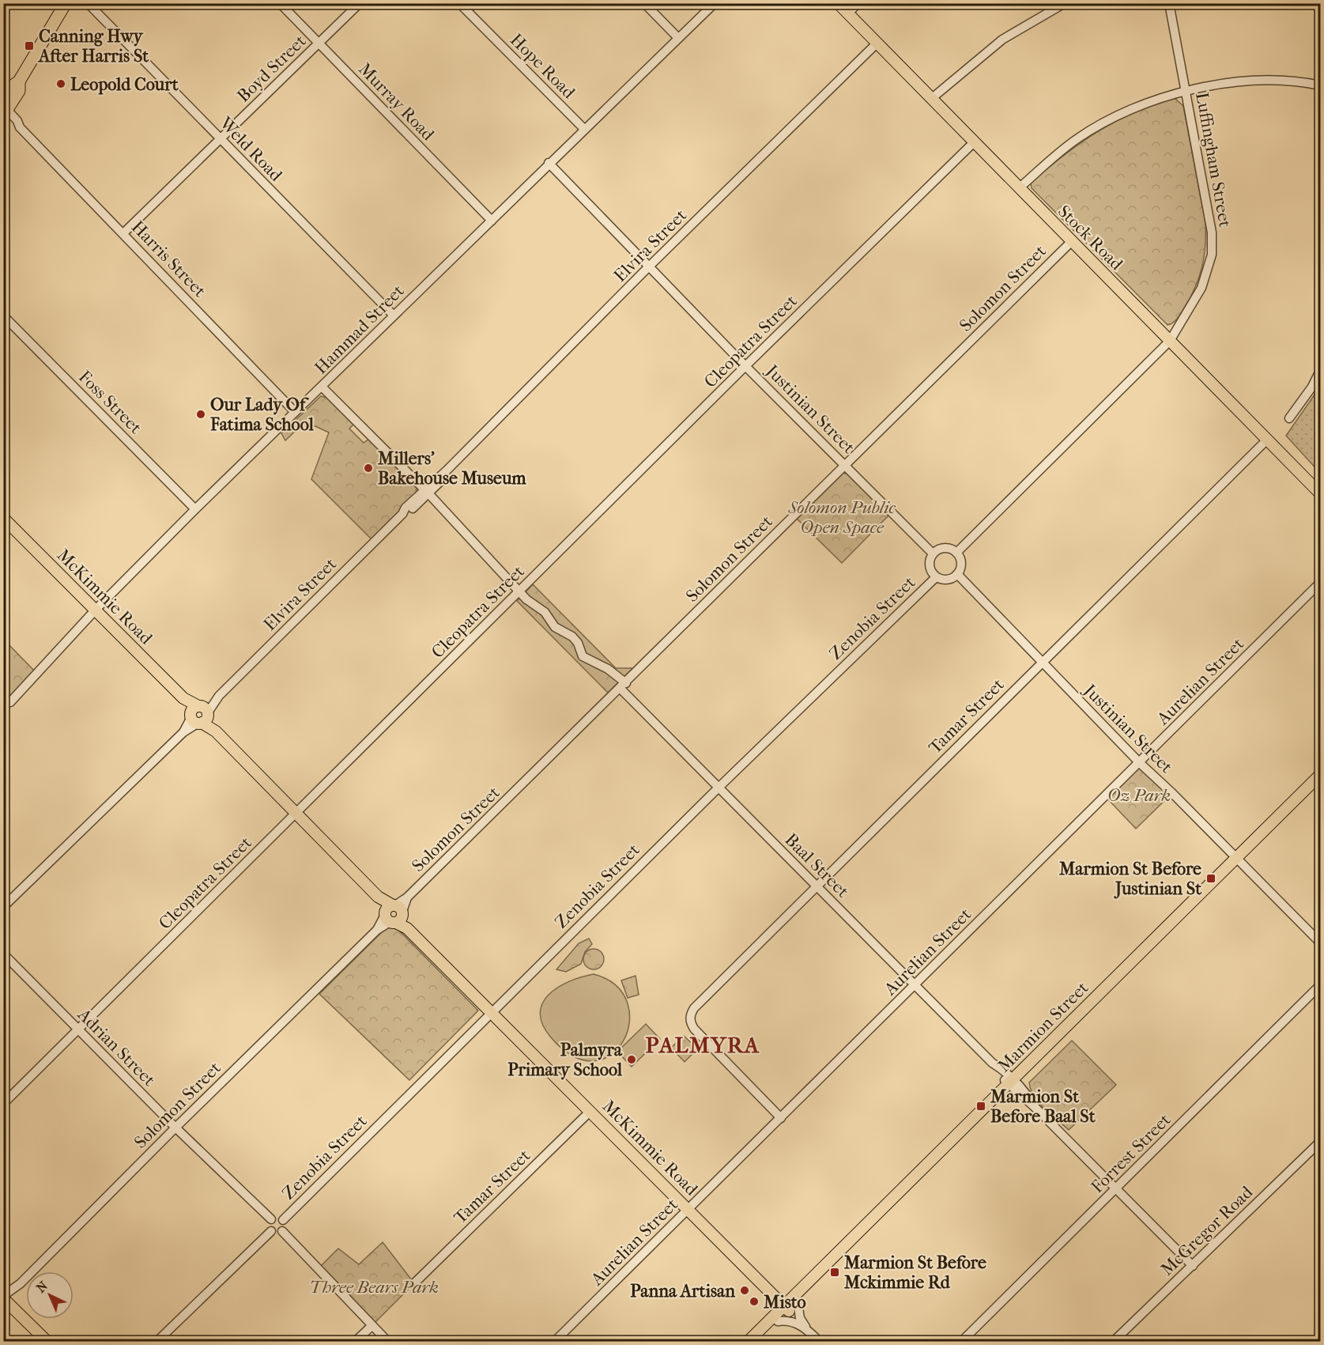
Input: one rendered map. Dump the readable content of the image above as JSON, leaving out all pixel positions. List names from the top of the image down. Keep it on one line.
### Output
{"streets":{"main road":["Stock Road","McKimmie Road","Marmion Street"],"street":["Hope Road","Boyd Street","Murray Road","Weld Road","Luffingham Street","Elvira Street","Harris Street","Solomon Street","Hammad Street","Cleopatra Street","Foss Street","Justinian Street","Zenobia Street","Aurelian Street","Tamar Street","Baal Street","Adrian Street","Forrest Street","McGregor Road"]},"crossings":[["Hope Road","Hammad Street"],["Boyd Street","Murray Road"],["Boyd Street","Weld Road"],["Boyd Street","Harris Street"],["Murray Road","Hammad Street"],["Weld Road","Hammad Street"],["Luffingham Street","Stock Road"],["Stock Road","Elvira Street"],["Stock Road","Solomon Street"],["Stock Road","Cleopatra Street"],["Stock Road","Tamar Street"],["Elvira Street","Justinian Street"],["Elvira Street","McKimmie Road"],["Elvira Street","Baal Street"],["Harris Street","Hammad Street"],["Solomon Street","Justinian Street"],["Solomon Street","McKimmie Road"],["Solomon Street","Baal Street"],["Solomon Street","Adrian Street"],["Hammad Street","Foss Street"],["Hammad Street","Justinian Street"],["Hammad Street","McKimmie Road"],["Hammad Street","Baal Street"],["Cleopatra Street","Justinian Street"],["Cleopatra Street","McKimmie Road"],["Cleopatra Street","Baal Street"],["Cleopatra Street","Adrian Street"],["Justinian Street","Zenobia Street"],["Justinian Street","Aurelian Street"],["Justinian Street","Tamar Street"],["Justinian Street","Marmion Street"],["McKimmie Road","Zenobia Street"],["McKimmie Road","Aurelian Street"],["McKimmie Road","Tamar Street"],["McKimmie Road","Marmion Street"],["Zenobia Street","Baal Street"],["Zenobia Street","Adrian Street"],["Aurelian Street","Tamar Street"],["Aurelian Street","Baal Street"],["Tamar Street","Baal Street"],["Baal Street","Marmion Street"],["Baal Street","Forrest Street"],["Baal Street","McGregor Road"]],"districts":["PALMYRA"],"parks":["Solomon Public Open Space","Oz Park","Three Bears Park"],"places":{"transit":["Canning Hwy After Harris St","Marmion St Before Justinian St","Marmion St Before Baal St","Marmion St Before Mckimmie Rd"],"other":["Leopold Court","Our Lady Of Fatima School","Millers' Bakehouse Museum","Palmyra Primary School","Panna Artisan","Misto"]},"north":"top left"}
